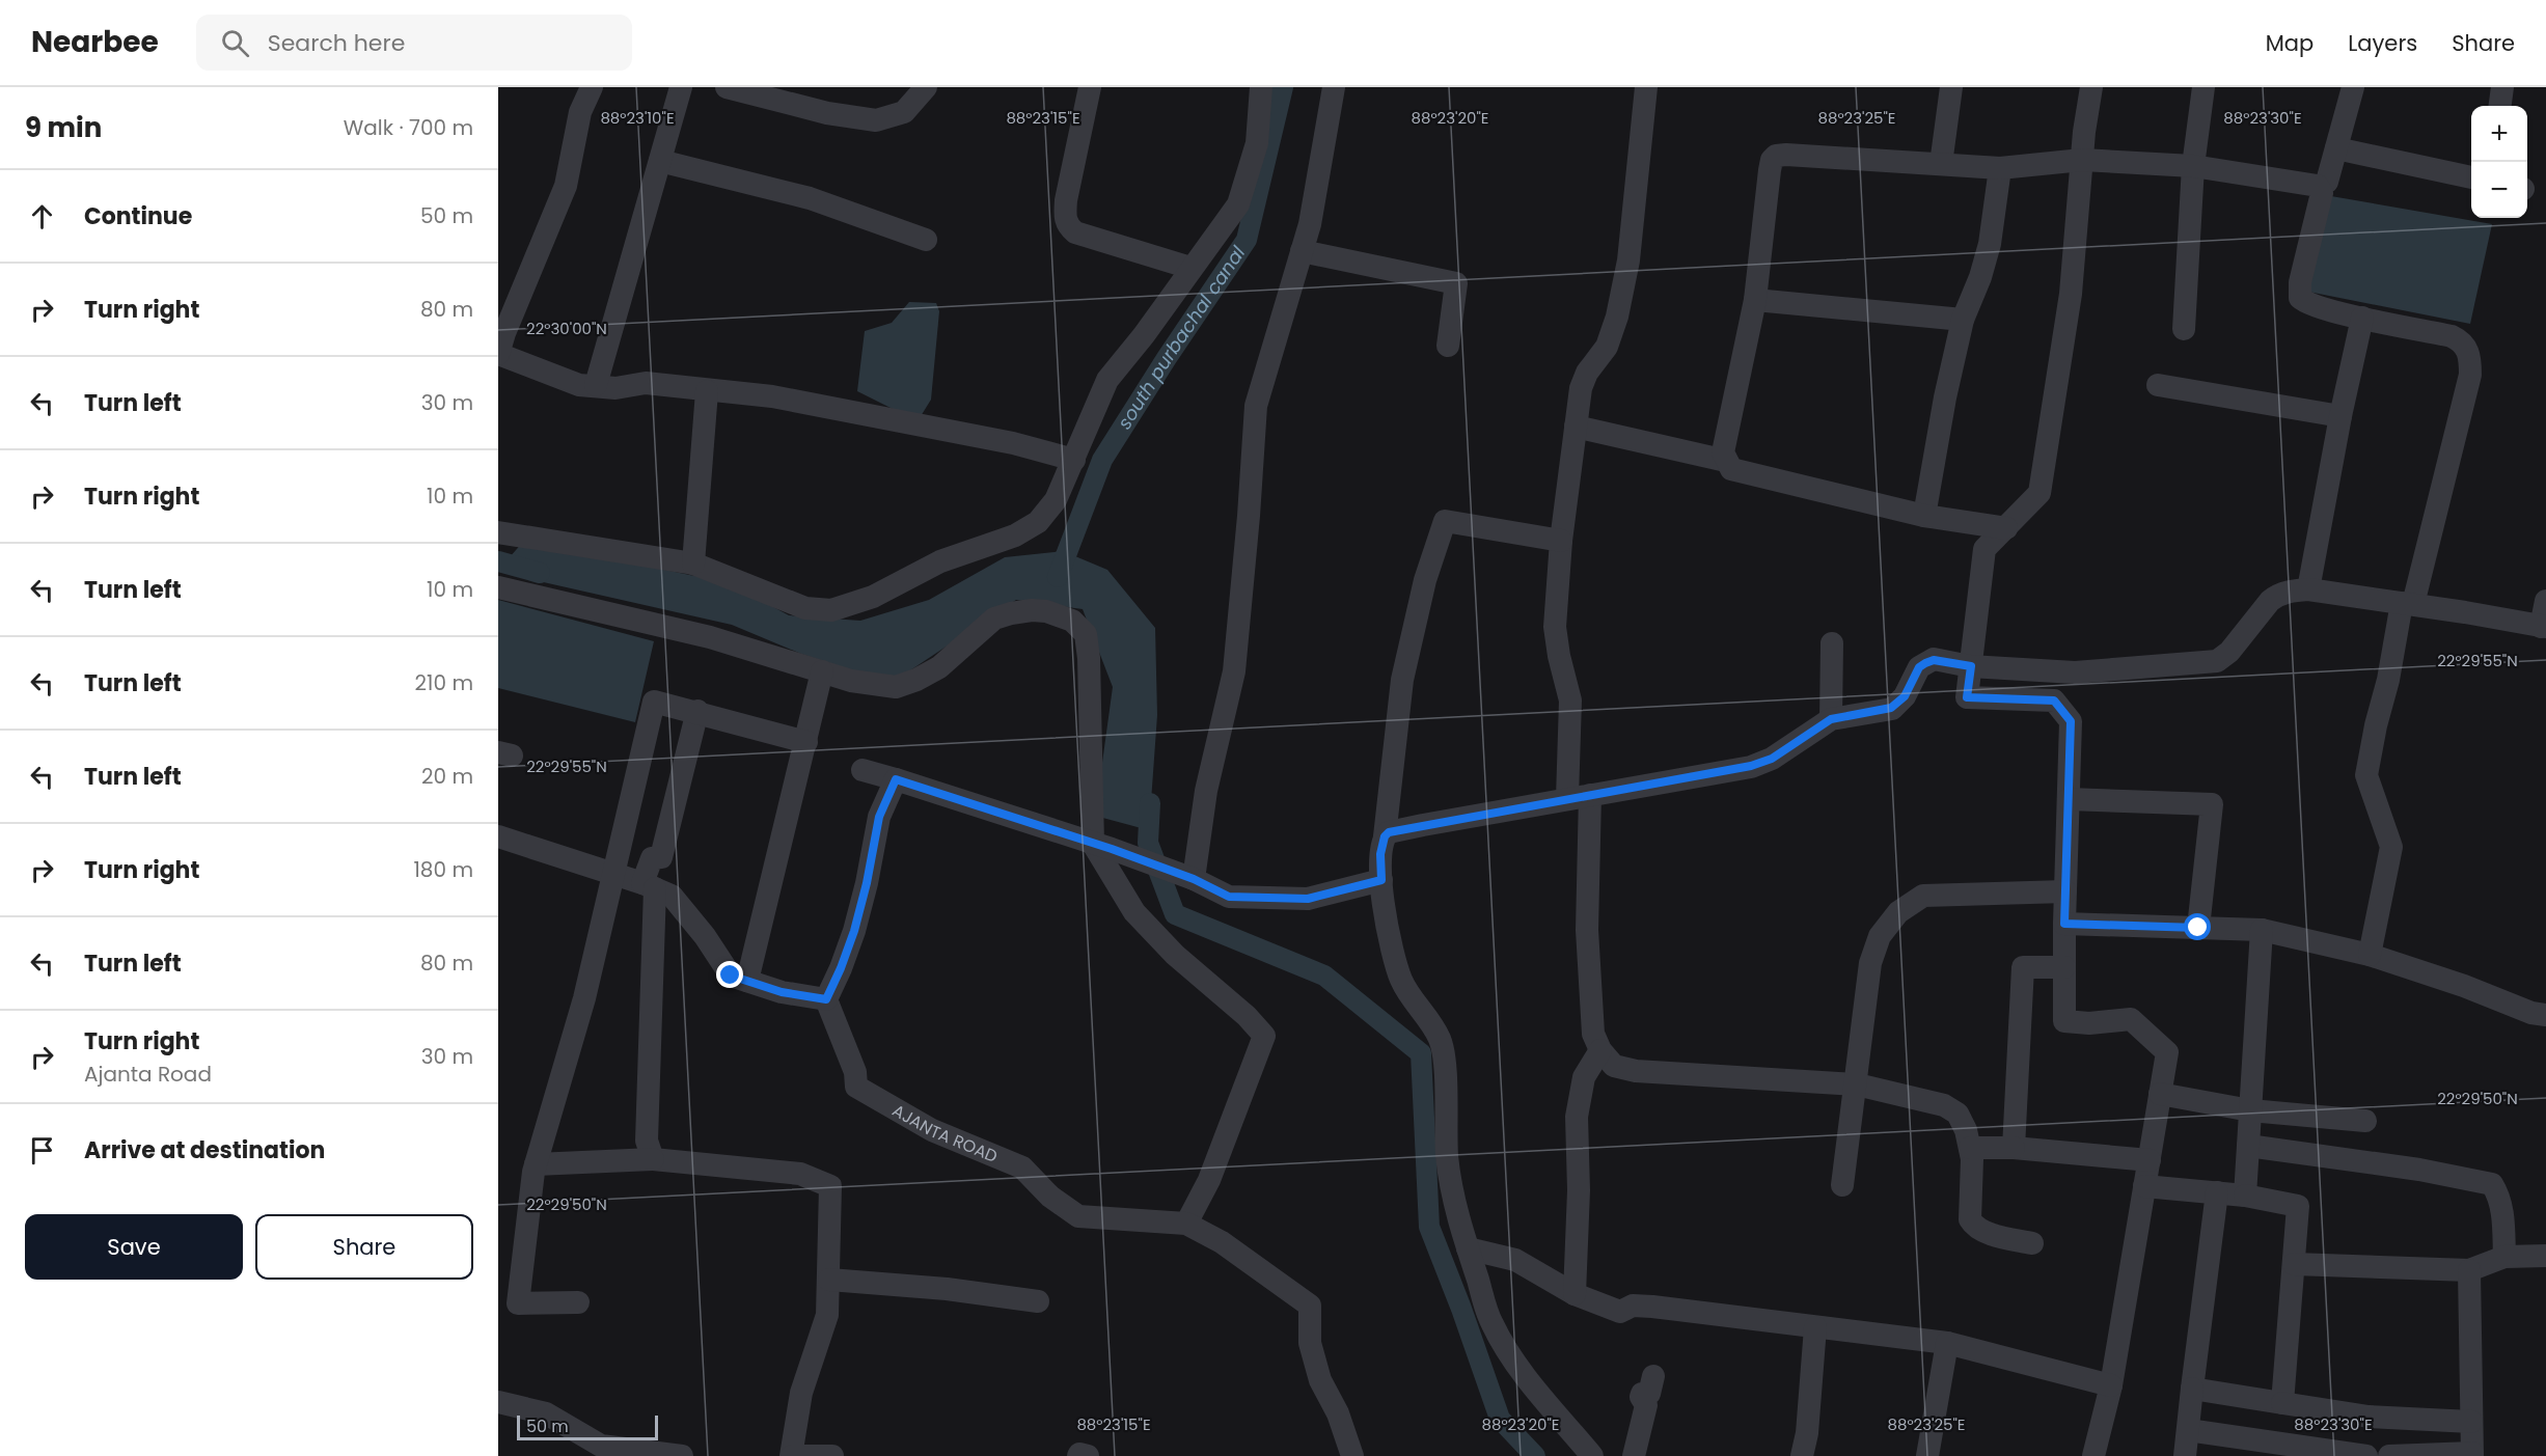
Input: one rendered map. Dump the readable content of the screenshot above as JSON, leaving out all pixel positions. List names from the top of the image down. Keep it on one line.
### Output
{"streets":{"street":["AJANTA ROAD"]},"water":["south purbachal canal"],"scale_bar":"50 m","page":{"header":"Nearbee","search":"Search here","nav":["Map","Layers","Share"],"heading":["9 min","Walk · 700 m"],"map_buttons":["+","−"],"list":[["Continue","50 m"],["Turn right","80 m"],["Turn left","30 m"],["Turn right","10 m"],["Turn left","10 m"],["Turn left","210 m"],["Turn left","20 m"],["Turn right","180 m"],["Turn left","80 m"],["Turn right","Ajanta Road","30 m"],"Arrive at destination"],"buttons":["Save","Share"],"scale":"50 m"},"coordinates":["88°23'10\"E","88°23'15\"E","88°23'20\"E","88°23'25\"E","88°23'30\"E","22°30'00\"N","22°29'55\"N","22°29'50\"N"]}
